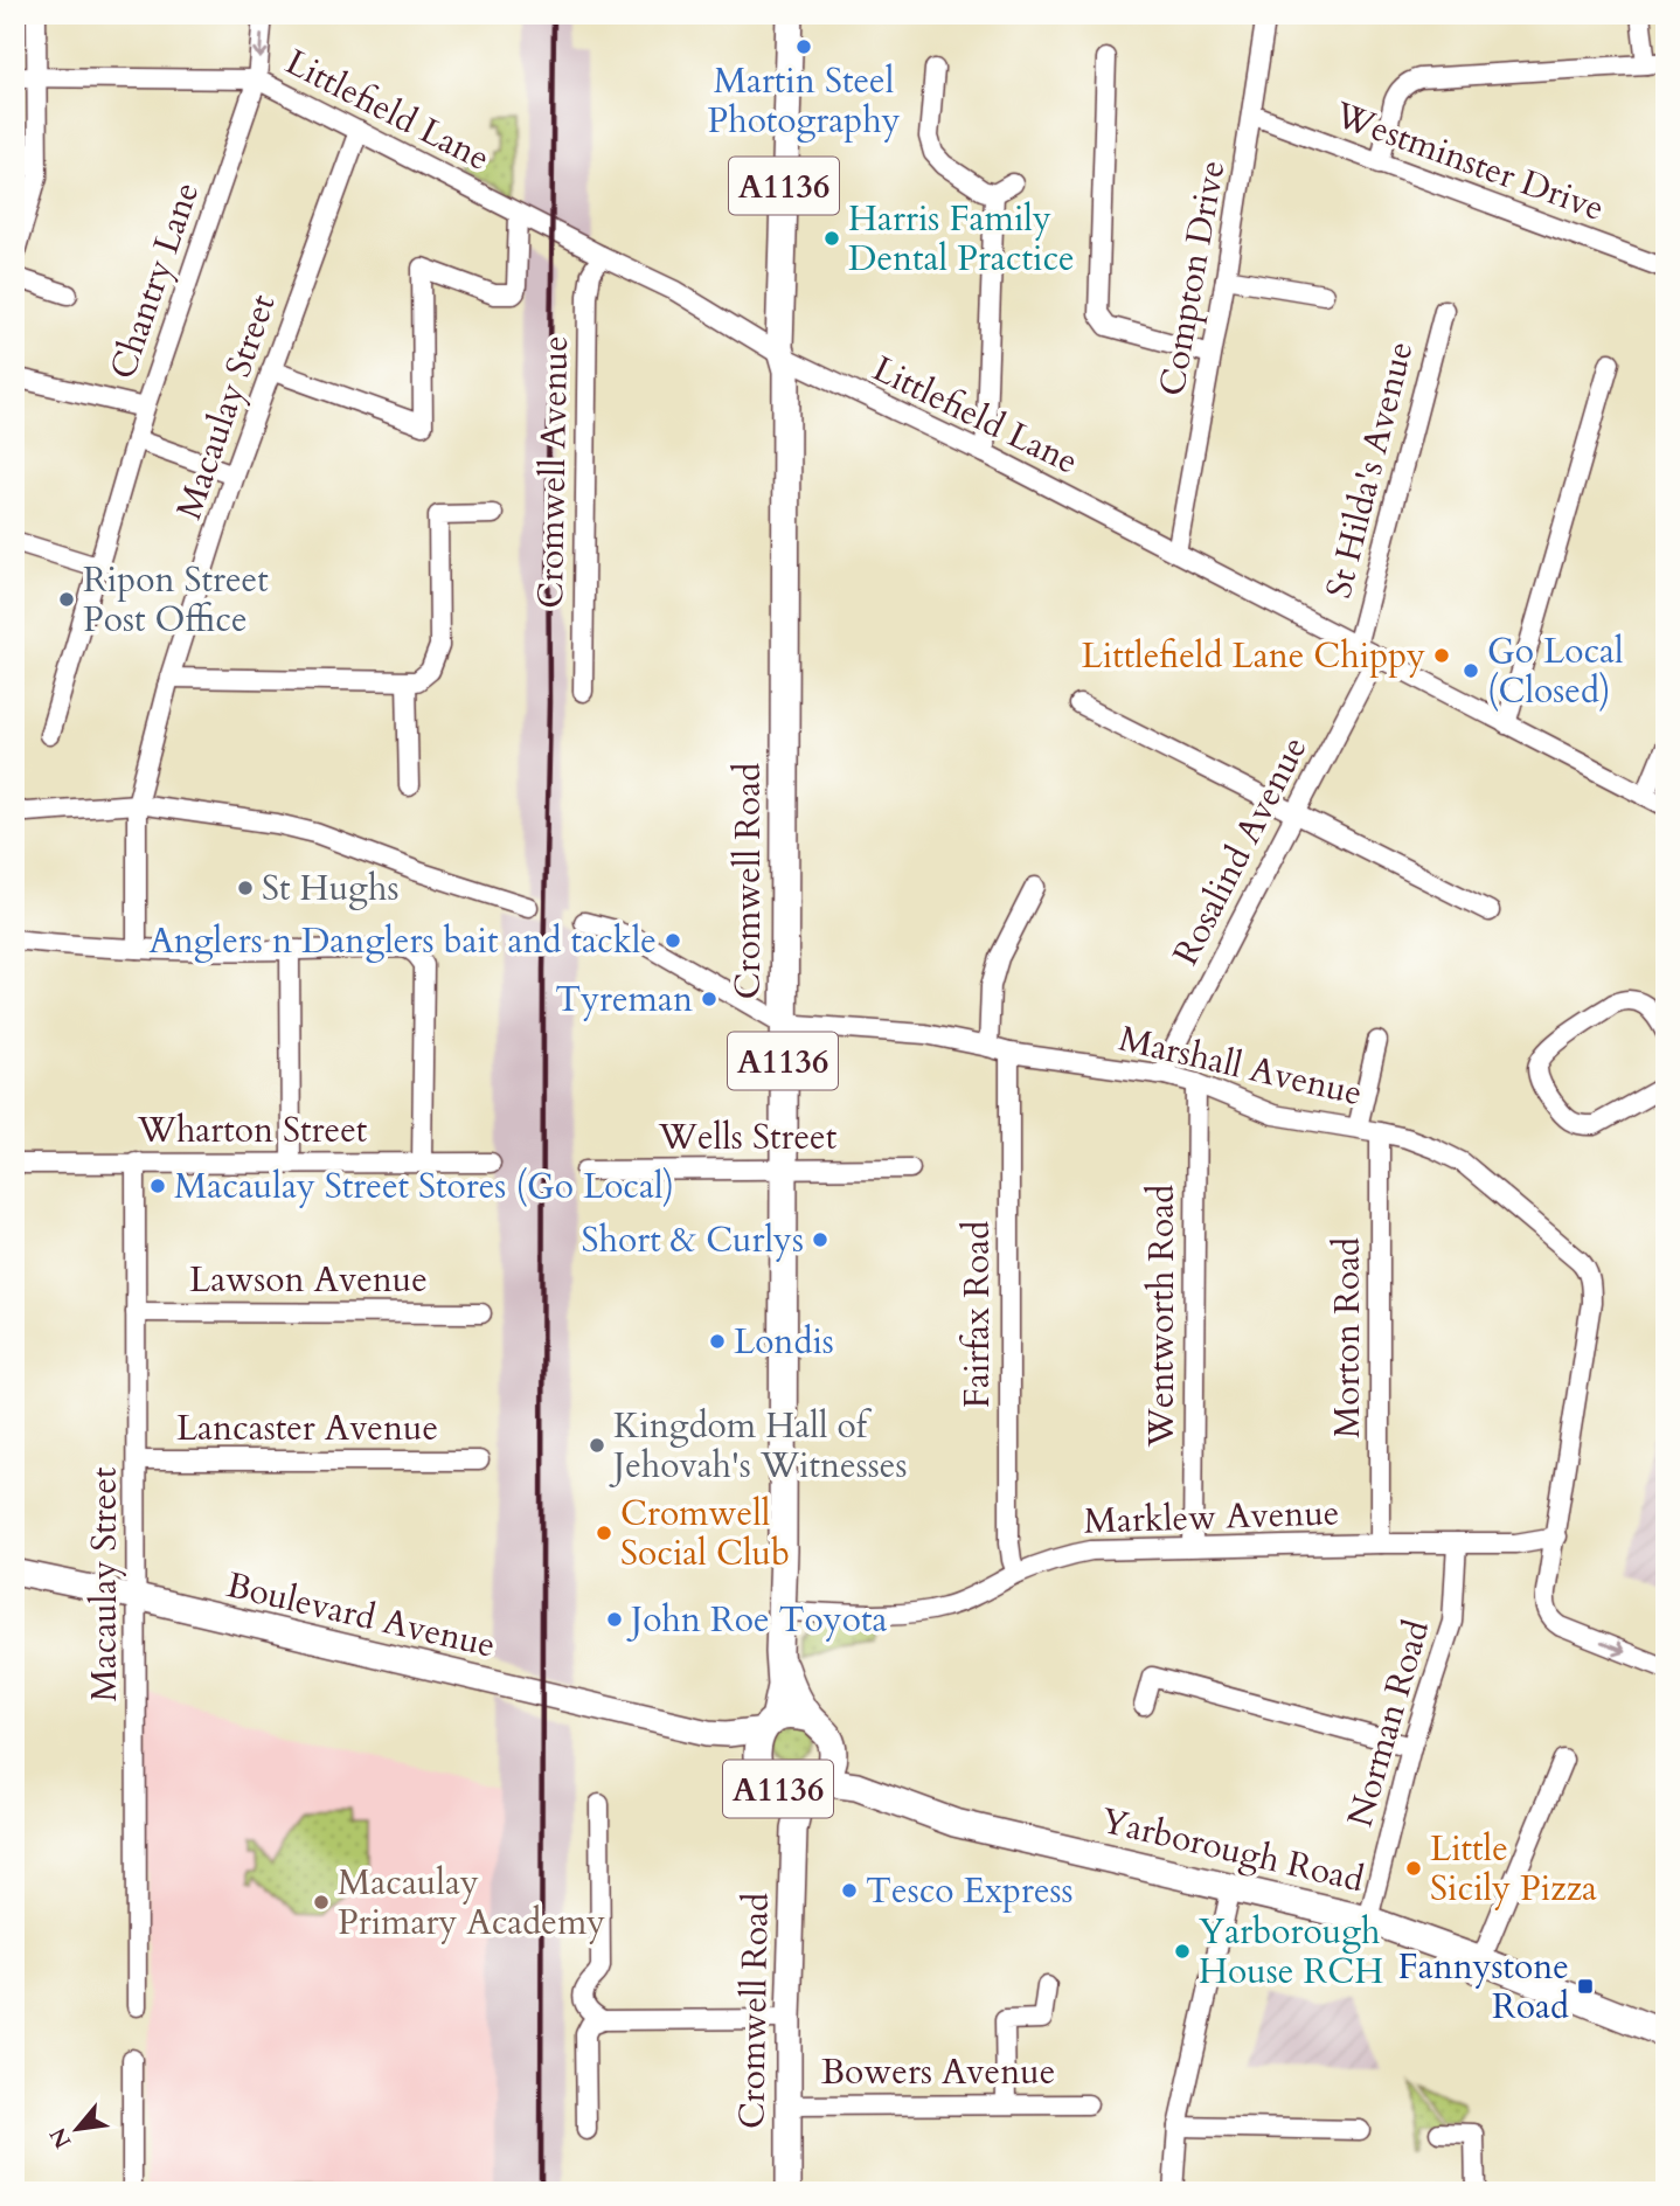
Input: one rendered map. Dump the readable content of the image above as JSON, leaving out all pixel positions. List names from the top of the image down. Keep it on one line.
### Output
{"streets":{"main road":["A1136","Cromwell Road","Yarborough Road"],"street":["Littlefield Lane","Westminster Drive","Compton Drive","Chantry Lane","Macaulay Street","St Hilda's Avenue","Cromwell Avenue","Rosalind Avenue","Marshall Avenue","Wharton Street","Wells Street","Lawson Avenue","Fairfax Road","Wentworth Road","Morton Road","Lancaster Avenue","Marklew Avenue","Boulevard Avenue","Norman Road","Bowers Avenue"]},"crossings":[["Littlefield Lane","A1136"],["Littlefield Lane","Compton Drive"],["Littlefield Lane","Chantry Lane"],["Littlefield Lane","Macaulay Street"],["Littlefield Lane","St Hilda's Avenue"],["Littlefield Lane","Cromwell Avenue"],["Littlefield Lane","Rosalind Avenue"],["Littlefield Lane","Cromwell Road"],["Westminster Drive","Compton Drive"],["A1136","Cromwell Road"],["A1136","Boulevard Avenue"],["A1136","Yarborough Road"],["Macaulay Street","Wharton Street"],["Macaulay Street","Lawson Avenue"],["Macaulay Street","Lancaster Avenue"],["Macaulay Street","Boulevard Avenue"],["Rosalind Avenue","Marshall Avenue"],["Cromwell Road","Marshall Avenue"],["Cromwell Road","Wells Street"],["Cromwell Road","Marklew Avenue"],["Cromwell Road","Boulevard Avenue"],["Cromwell Road","Yarborough Road"],["Cromwell Road","Bowers Avenue"],["Marshall Avenue","Fairfax Road"],["Marshall Avenue","Wentworth Road"],["Marshall Avenue","Morton Road"],["Marshall Avenue","Marklew Avenue"],["Fairfax Road","Marklew Avenue"],["Wentworth Road","Marklew Avenue"],["Morton Road","Marklew Avenue"],["Marklew Avenue","Norman Road"],["Boulevard Avenue","Yarborough Road"],["Norman Road","Yarborough Road"]],"places":{"other":["Martin Steel Photography","Harris Family Dental Practice","Ripon Street Post Office","Littlefield Lane Chippy","Go Local (Closed)","St Hughs","Anglers n Danglers bait and tackle","Tyreman","Macaulay Street Stores (Go Local)","Short & Curlys","Londis","Kingdom Hall of Jehovah's Witnesses","Cromwell Social Club","John Roe Toyota","Little Sicily Pizza","Tesco Express","Macaulay Primary Academy","Yarborough House RCH"],"transit":["Fannystone Road"]},"north":"bottom left"}
